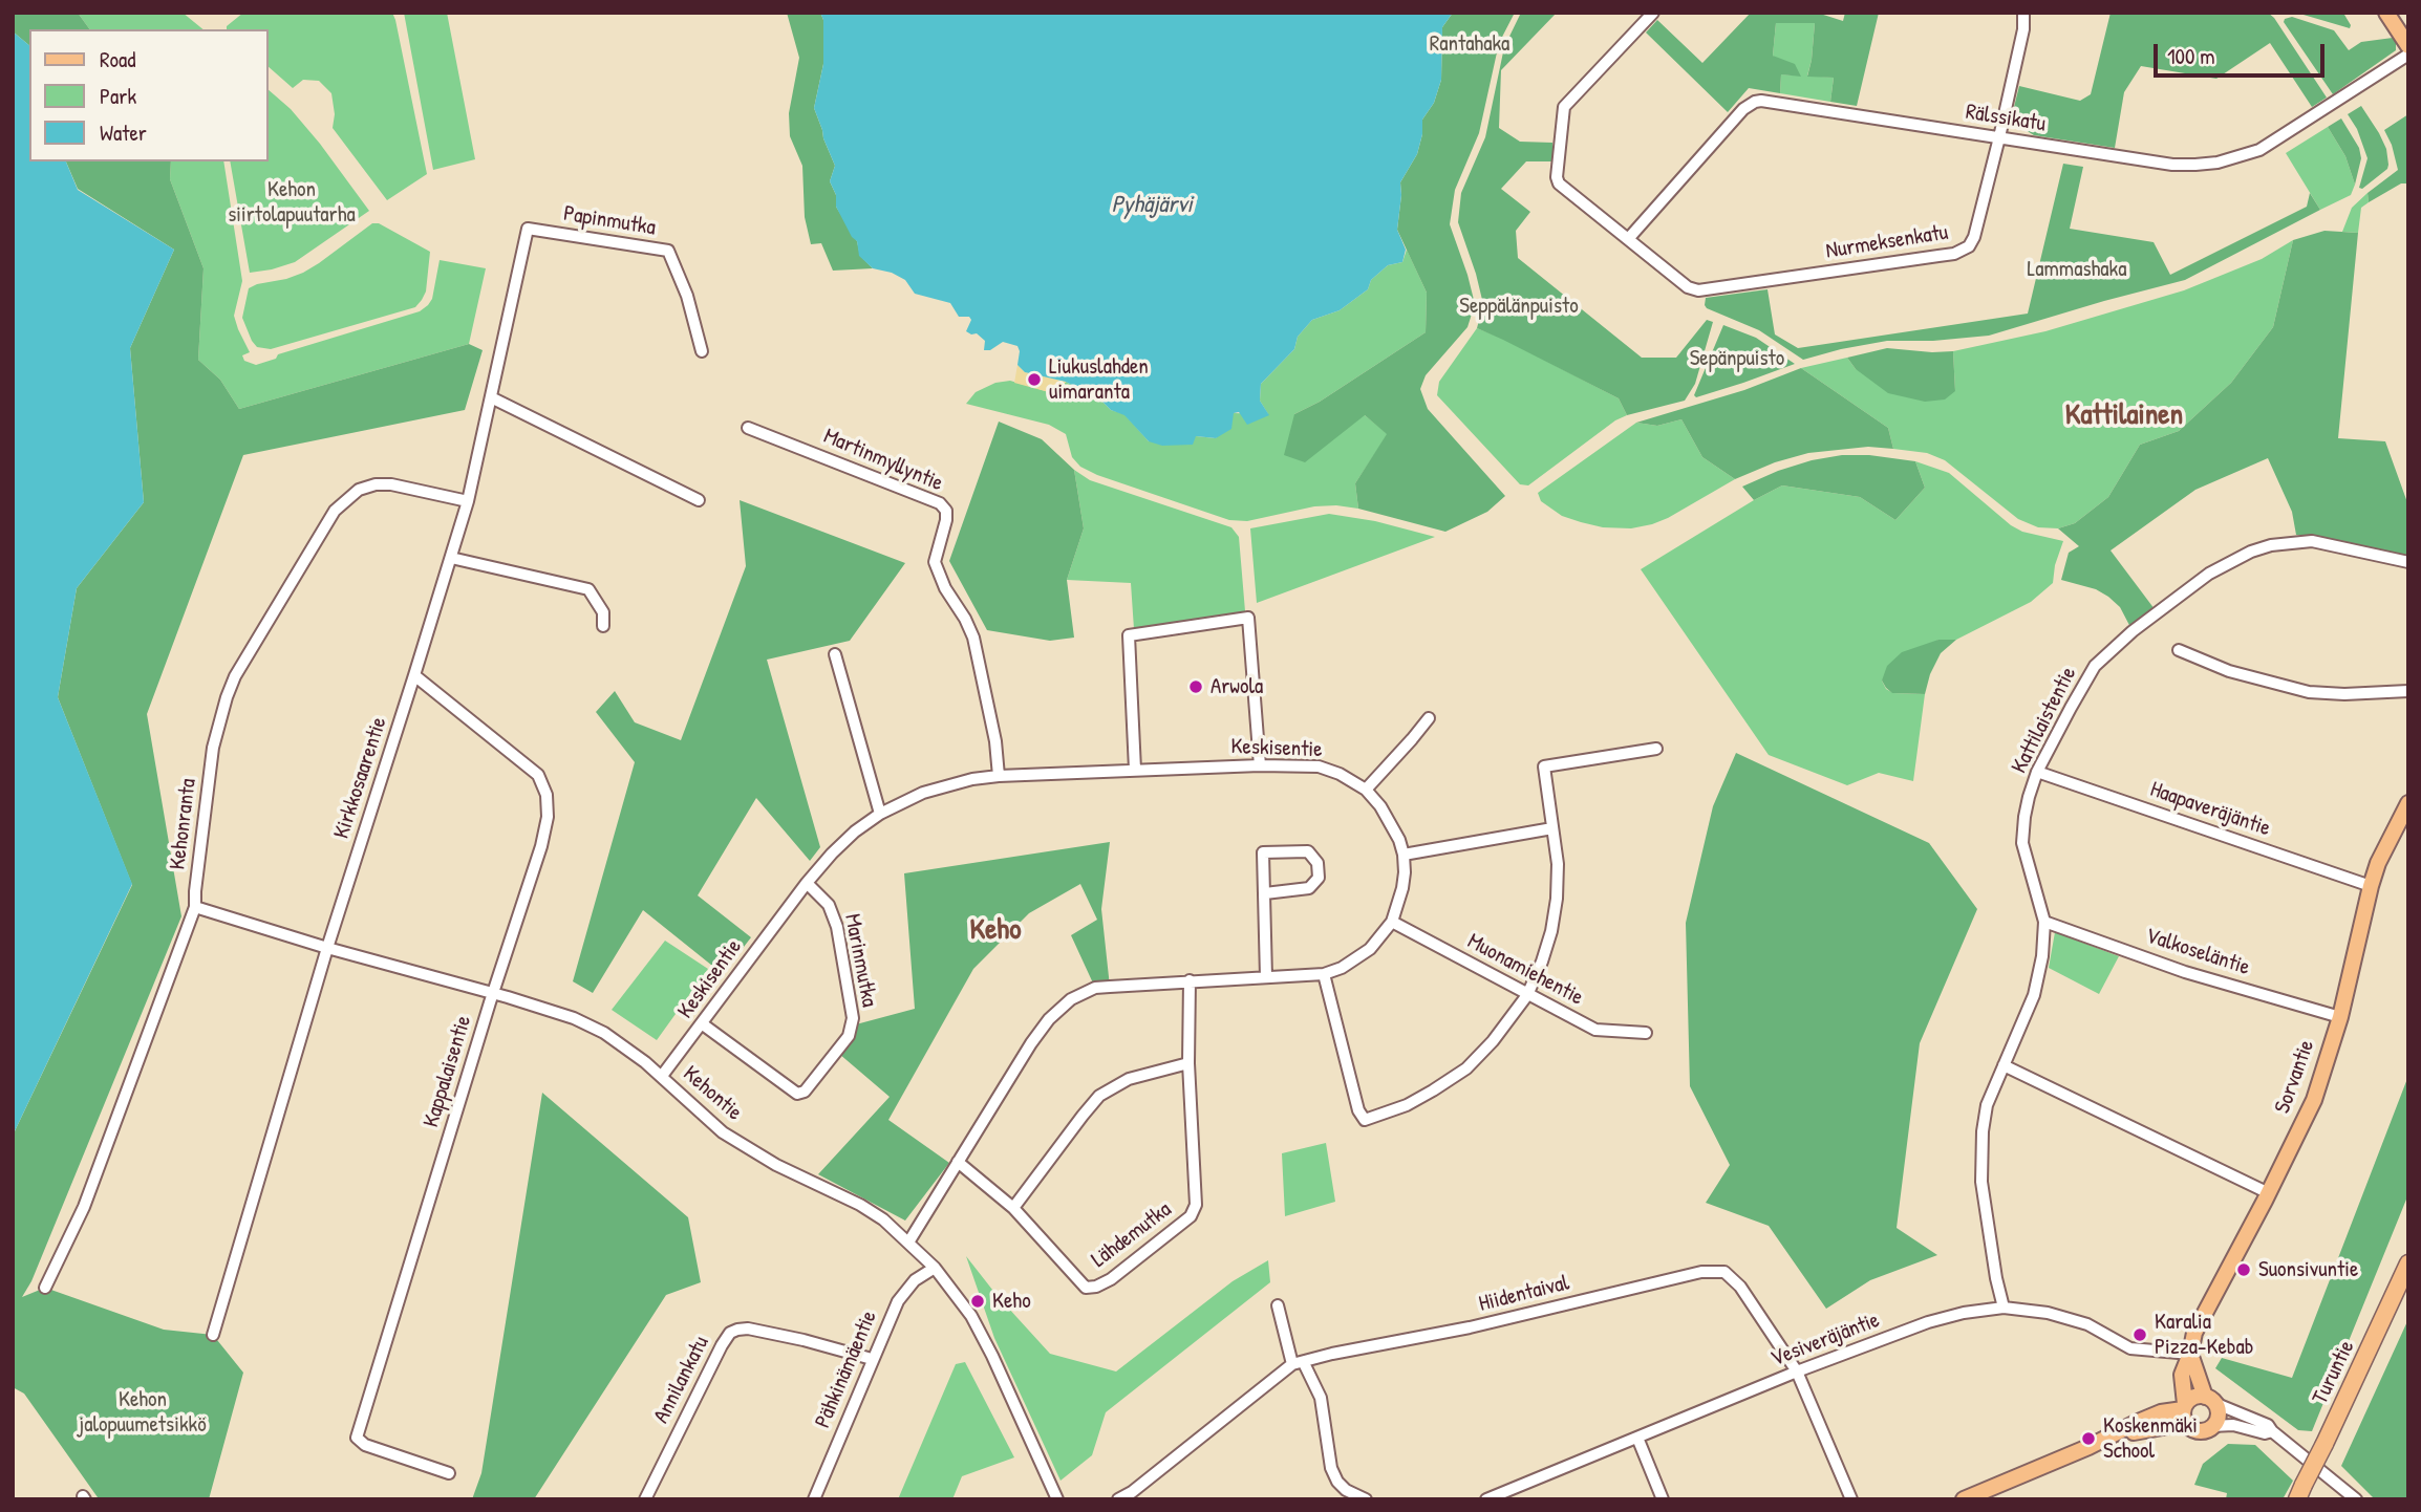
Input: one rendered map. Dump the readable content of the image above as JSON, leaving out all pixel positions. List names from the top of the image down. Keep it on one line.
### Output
{"streets":{"highway":["Turuntie"],"main road":["Sorvantie"],"street":["Rälssikatu","Papinmutka","Nurmeksenkatu","Martinmyllyntie","Kattilaistentie","Keskisentie","Kirkkosaarentie","Haapaveräjäntie","Kehonranta","Valkoseläntie","Marinmutka","Muonamiehentie","Kappalaisentie","Kehontie","Lähdemutka","Hiidentaival","Vesiveräjäntie","Pähkinämäentie","Annilankatu"]},"crossings":[["Rälssikatu","Nurmeksenkatu"],["Papinmutka","Kirkkosaarentie"],["Martinmyllyntie","Keskisentie"],["Kattilaistentie","Haapaveräjäntie"],["Kattilaistentie","Valkoseläntie"],["Kattilaistentie","Vesiveräjäntie"],["Keskisentie","Marinmutka"],["Keskisentie","Muonamiehentie"],["Keskisentie","Kehontie"],["Keskisentie","Lähdemutka"],["Kirkkosaarentie","Kehonranta"],["Kirkkosaarentie","Kappalaisentie"],["Kirkkosaarentie","Kehontie"],["Haapaveräjäntie","Sorvantie"],["Kehonranta","Kehontie"],["Valkoseläntie","Sorvantie"],["Kappalaisentie","Kehontie"],["Sorvantie","Vesiveräjäntie"],["Kehontie","Pähkinämäentie"],["Hiidentaival","Vesiveräjäntie"],["Pähkinämäentie","Annilankatu"]],"districts":["Kattilainen","Keho"],"water":["Pyhäjärvi"],"parks":["Rantahaka","Kehon siirtolapuutarha","Lammashaka","Seppälänpuisto","Sepänpuisto","Kehon jalopuumetsikkö"],"places":["Liukuslahden uimaranta","Arwola","Suonsivuntie","Keho","Karalia Pizza-Kebab","Koskenmäki School"],"legend":["Road","Park","Water"],"scale_bar":"100 m"}
